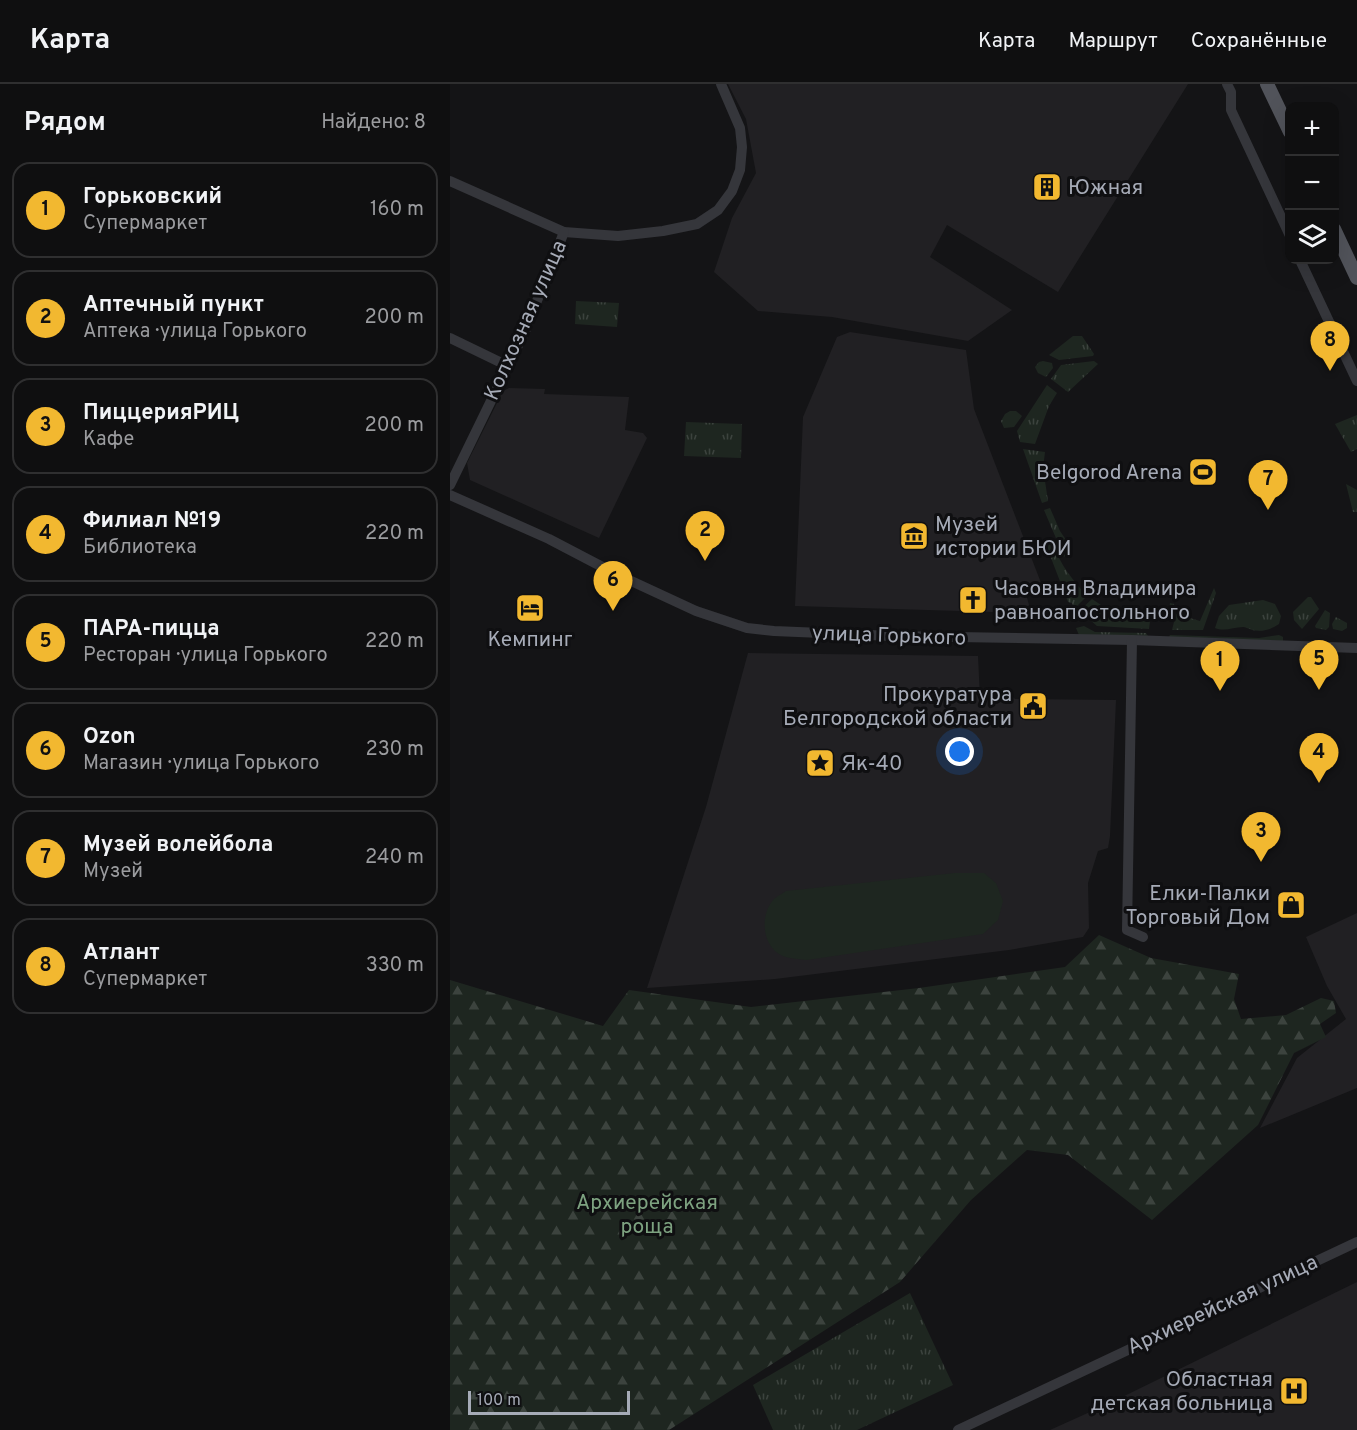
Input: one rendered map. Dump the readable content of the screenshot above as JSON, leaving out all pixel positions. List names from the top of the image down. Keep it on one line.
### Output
{"streets":{"street":["Колхозная улица","улица Горького","Архиерейская улица"]},"parks":["Архиерейская роща"],"places":{"building":["Южная"],"sports":["Belgorod Arena"],"museum":["Музей истории БЮИ"],"church":["Часовня Владимира равноапостольного"],"hotel":["Кемпинг"],"public building":["Прокуратура Белгородской области"],"place":["Як-40"],"shop":["Елки-Палки Торговый Дом"],"hospital":["Областная детская больница"]},"scale_bar":"100 m","page":{"header":"Карта","nav":["Карта","Маршрут","Сохранённые"],"heading":["Рядом","Найдено: 8"],"map_buttons":["+","−"],"list":[{"mark":"1","name":"Горьковский","note":"Супермаркет","value":"160 m"},{"mark":"2","name":"Аптечный пункт","note":"Аптека · улица Горького","value":"200 m"},{"mark":"3","name":"ПиццерияРИЦ","note":"Кафе","value":"200 m"},{"mark":"4","name":"Филиал №19","note":"Библиотека","value":"220 m"},{"mark":"5","name":"ПАРА-пицца","note":"Ресторан · улица Горького","value":"220 m"},{"mark":"6","name":"Ozon","note":"Магазин · улица Горького","value":"230 m"},{"mark":"7","name":"Музей волейбола","note":"Музей","value":"240 m"},{"mark":"8","name":"Атлант","note":"Супермаркет","value":"330 m"}],"pins":["8","7","2","6","5","1","4","3"],"scale":"100 m"}}
